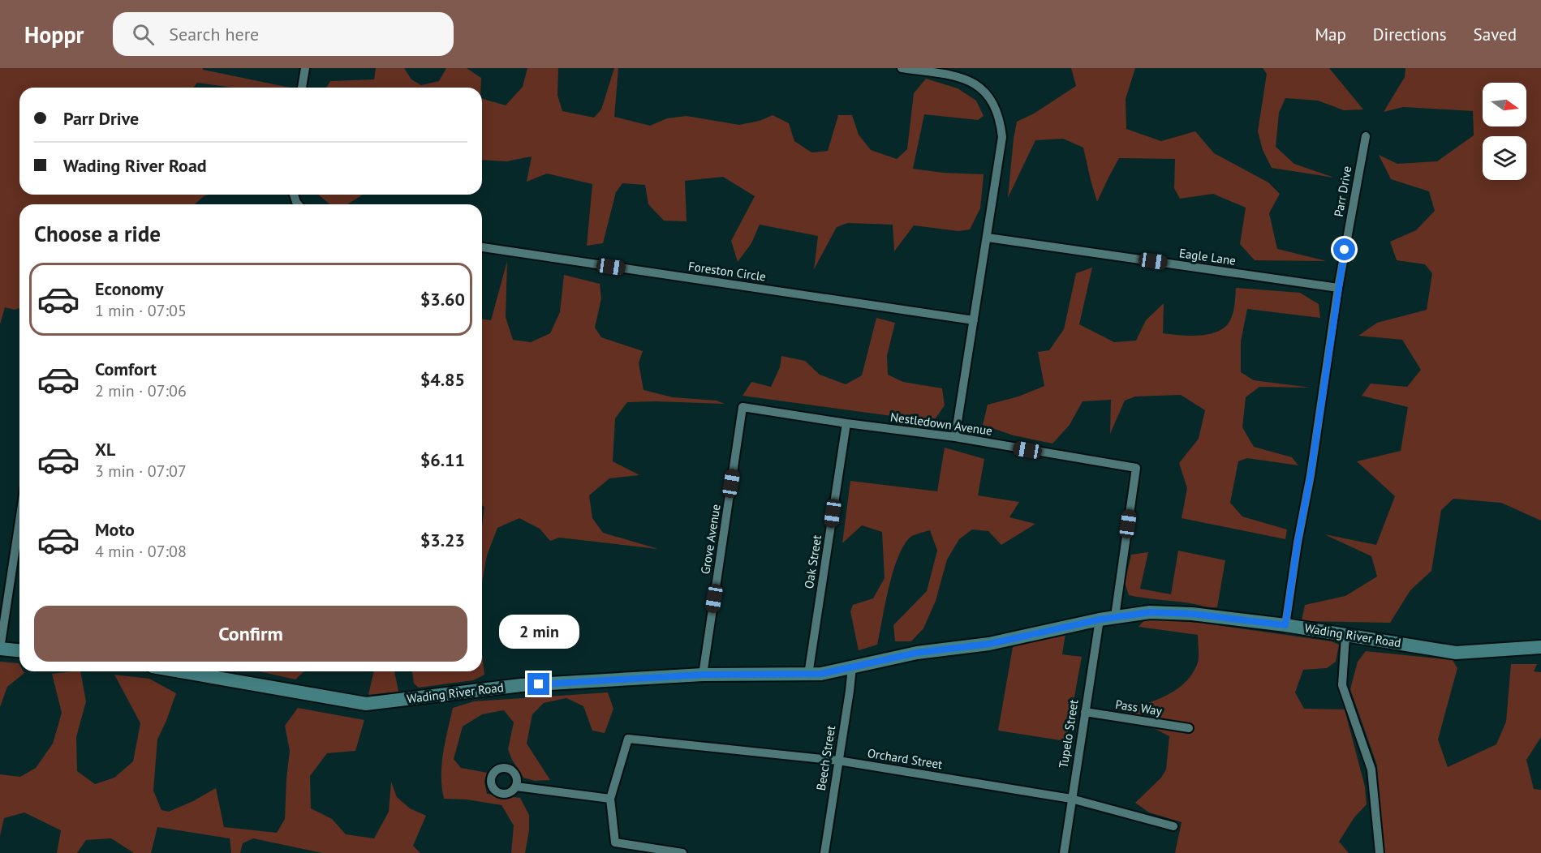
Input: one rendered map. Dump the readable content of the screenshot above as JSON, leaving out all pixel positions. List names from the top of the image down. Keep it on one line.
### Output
{"streets":{"main road":["Wading River Road"],"street":["Parr Drive","Eagle Lane","Foreston Circle","Nestledown Avenue","Grove Avenue","Oak Street","Pass Way","Tupelo Street","Beech Street","Orchard Street"]},"crossings":[["Parr Drive","Eagle Lane"],["Parr Drive","Wading River Road"],["Nestledown Avenue","Grove Avenue"],["Nestledown Avenue","Oak Street"],["Nestledown Avenue","Wading River Road"],["Grove Avenue","Wading River Road"],["Oak Street","Wading River Road"],["Wading River Road","Tupelo Street"],["Wading River Road","Beech Street"],["Pass Way","Tupelo Street"],["Tupelo Street","Orchard Street"],["Beech Street","Orchard Street"]],"north":"right","page":{"header":"Hoppr","search":"Search here","nav":["Map","Directions","Saved"],"banner":["Parr Drive","Wading River Road"],"heading":"Choose a ride","list":[{"name":"Economy","note":"1 min · 07:05","value":"$3.60"},{"name":"Comfort","note":"2 min · 07:06","value":"$4.85"},{"name":"XL","note":"3 min · 07:07","value":"$6.11"},{"name":"Moto","note":"4 min · 07:08","value":"$3.23"}],"buttons":"Confirm","bubble":"2 min"}}
